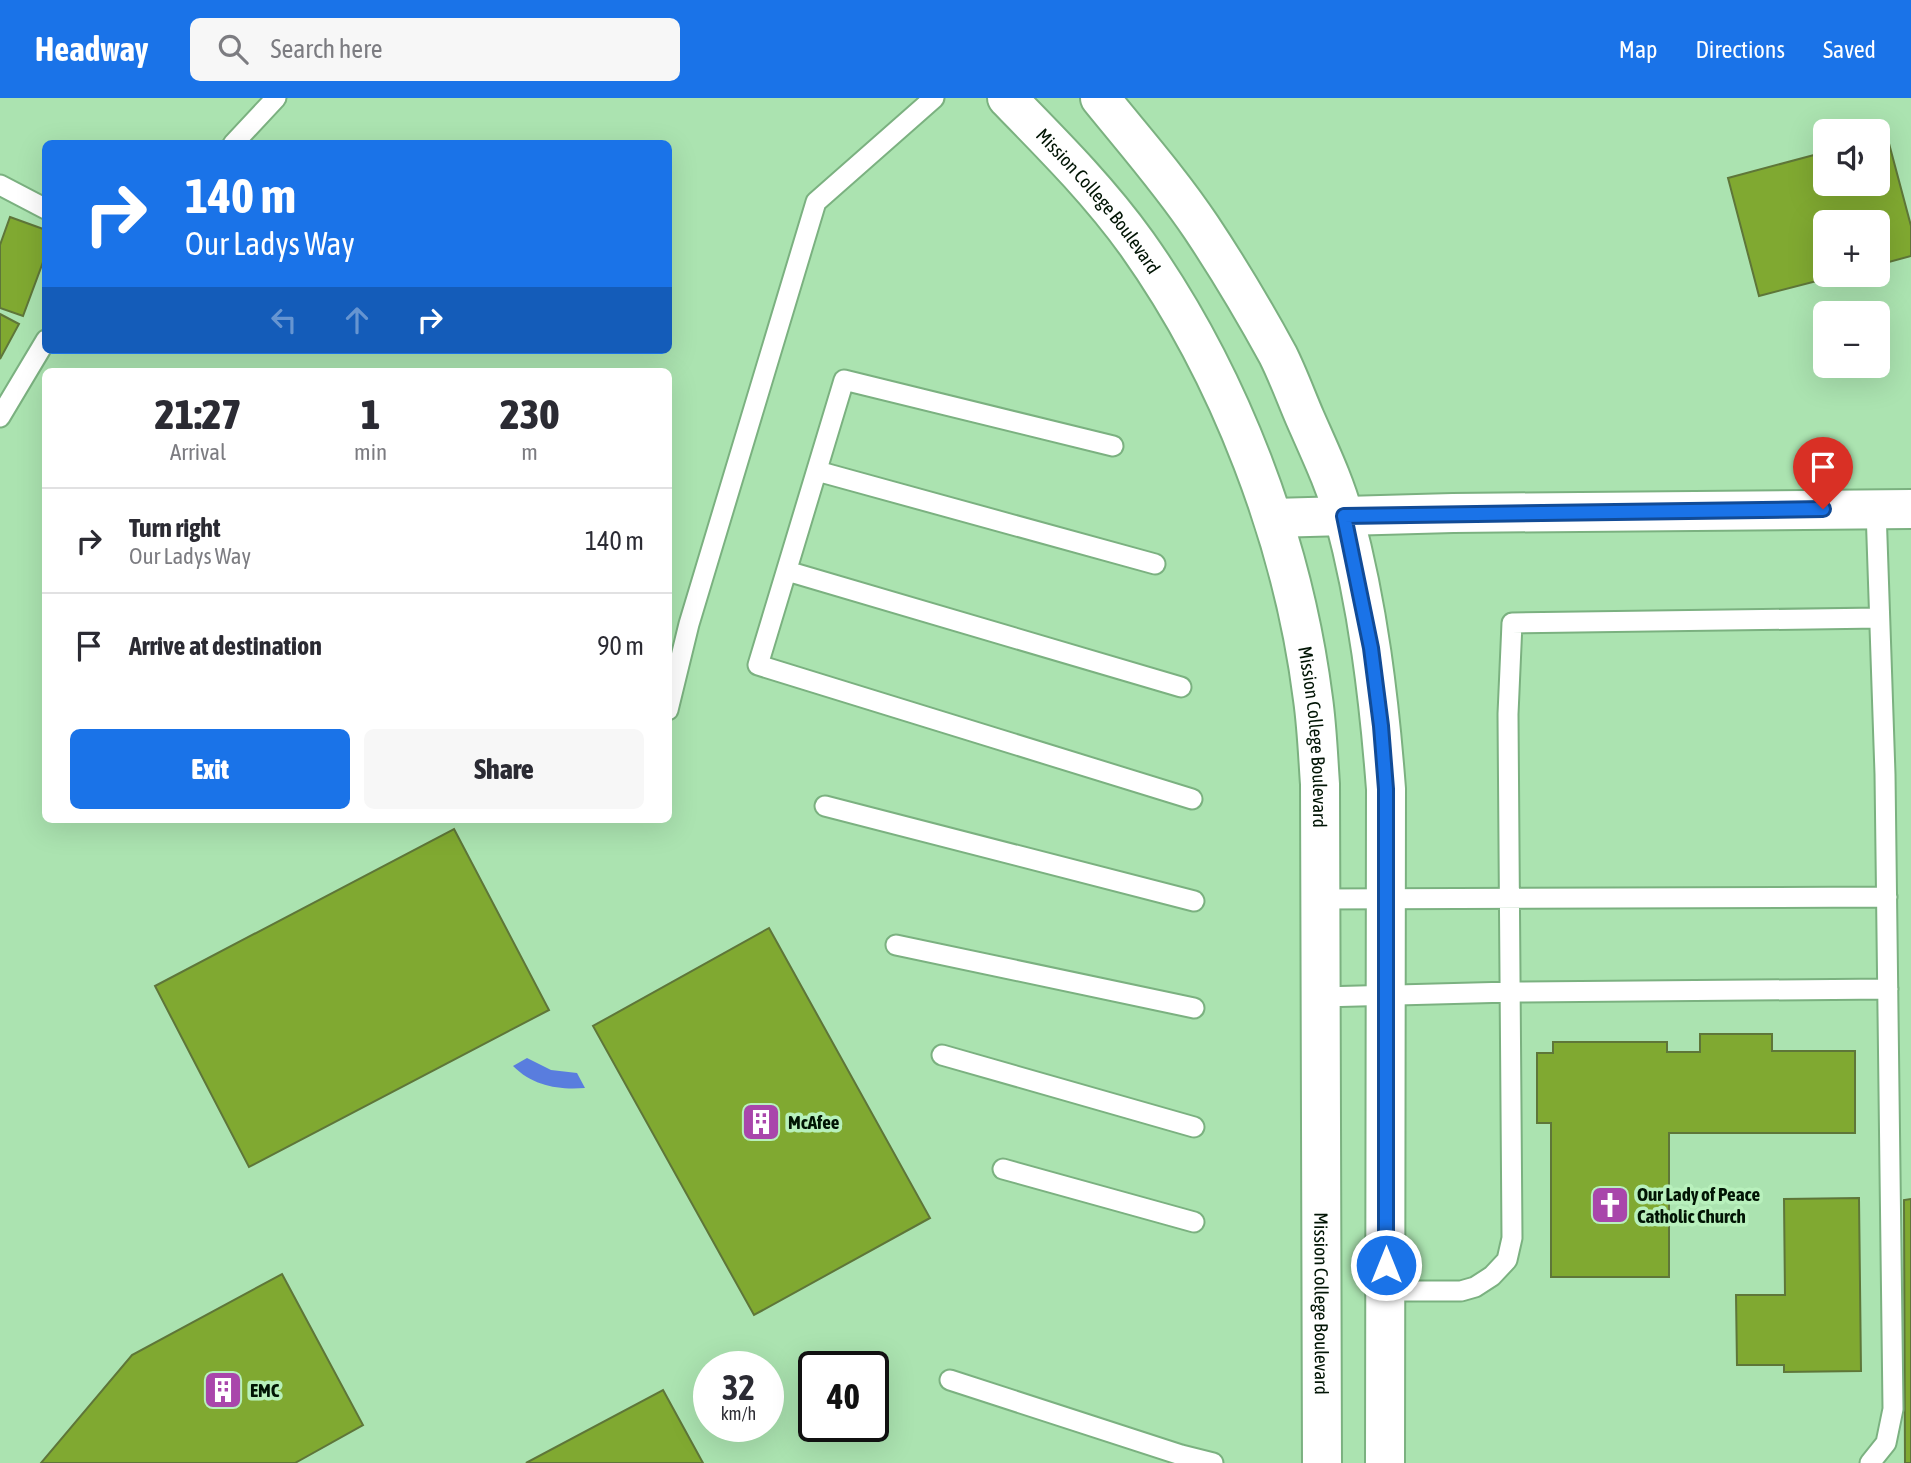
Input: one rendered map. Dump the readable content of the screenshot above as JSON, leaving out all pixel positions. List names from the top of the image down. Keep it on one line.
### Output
{"streets":{"street":["Mission College Boulevard"]},"places":{"building":["McAfee","EMC"],"church":["Our Lady of Peace Catholic Church"]},"page":{"header":"Headway","search":"Search here","nav":["Map","Directions","Saved"],"map_buttons":["+","−"],"turn":["140 m","Our Ladys Way"],"eta":["21:27","Arrival","1","min","230","m"],"list":[{"name":"Turn right","note":"Our Ladys Way","value":"140 m"},{"name":"Arrive at destination","value":"90 m"}],"buttons":["Exit","Share"],"speed":"32 km/h","limit":"40"}}
